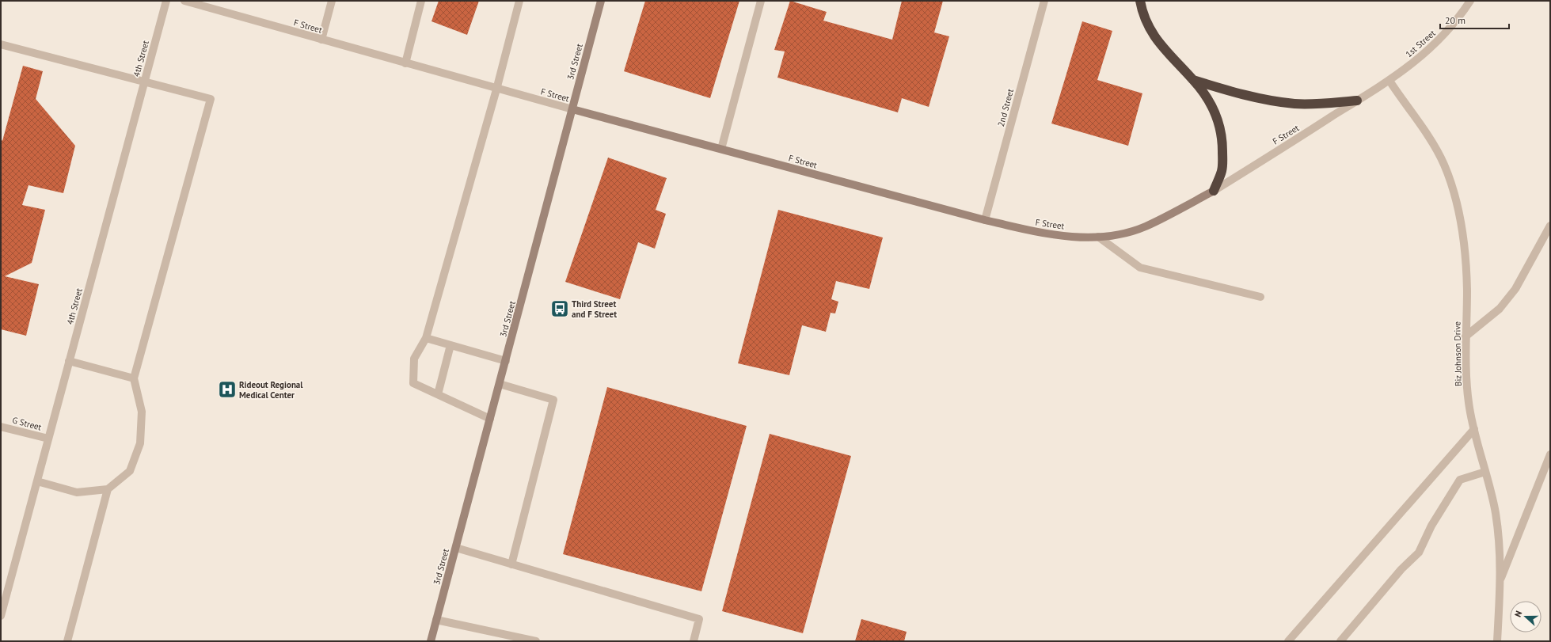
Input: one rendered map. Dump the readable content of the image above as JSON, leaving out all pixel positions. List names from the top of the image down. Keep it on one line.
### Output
{"streets":{"main road":["F Street","3rd Street"],"street":["1st Street","4th Street","2nd Street","Biz Johnson Drive","G Street"]},"crossings":[["F Street","1st Street"],["F Street","3rd Street"],["F Street","2nd Street"],["F Street","Biz Johnson Drive"],["1st Street","Biz Johnson Drive"],["4th Street","G Street"]],"places":{"bus stop":["Third Street and F Street"],"hospital":["Rideout Regional Medical Center"]},"scale_bar":"20 m","north":"left"}
